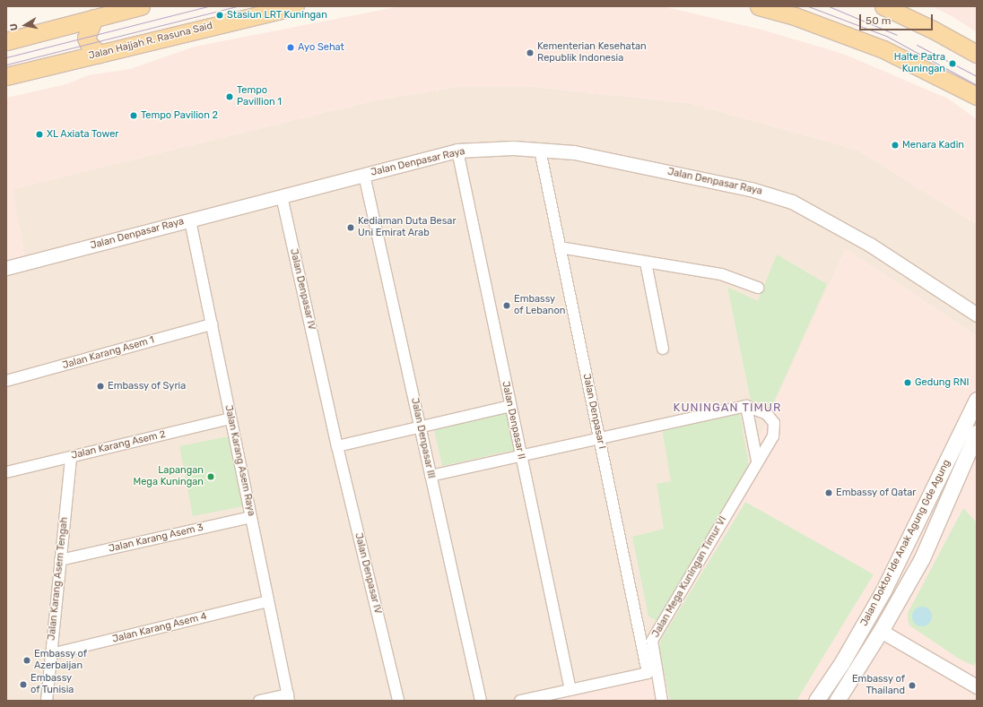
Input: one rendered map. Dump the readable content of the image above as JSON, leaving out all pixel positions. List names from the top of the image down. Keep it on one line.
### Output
{"streets":{"main road":["Jalan Hajjah R. Rasuna Said","Jalan Doktor Ide Anak Agung Gde Agung"],"street":["Jalan Denpasar Raya","Jalan Denpasar IV","Jalan Karang Asem 1","Jalan Denpasar I","Jalan Denpasar II","Jalan Denpasar III","Jalan Karang Asem 2","Jalan Karang Asem Raya","Jalan Karang Asem 3","Jalan Mega Kuningan Timur VI","Jalan Karang Asem Tengah","Jalan Karang Asem 4"]},"crossings":[["Jalan Denpasar Raya","Jalan Denpasar IV"],["Jalan Denpasar Raya","Jalan Denpasar I"],["Jalan Denpasar Raya","Jalan Denpasar II"],["Jalan Denpasar Raya","Jalan Denpasar III"],["Jalan Denpasar Raya","Jalan Karang Asem Raya"],["Jalan Karang Asem 1","Jalan Karang Asem Raya"],["Jalan Denpasar I","Jalan Denpasar II"],["Jalan Karang Asem 2","Jalan Karang Asem Raya"],["Jalan Karang Asem 2","Jalan Karang Asem Tengah"],["Jalan Karang Asem Raya","Jalan Karang Asem 3"],["Jalan Karang Asem Raya","Jalan Karang Asem 4"],["Jalan Karang Asem 3","Jalan Karang Asem Tengah"],["Jalan Karang Asem Tengah","Jalan Karang Asem 4"]],"districts":["KUNINGAN TIMUR"],"places":["Stasiun LRT Kuningan","Ayo Sehat","Kementerian Kesehatan Republik Indonesia","Halte Patra Kuningan","Tempo Pavillion 1","Tempo Pavilion 2","XL Axiata Tower","Menara Kadin","Kediaman Duta Besar Uni Emirat Arab","Embassy of Lebanon","Gedung RNI","Embassy of Syria","Lapangan Mega Kuningan","Embassy of Qatar","Embassy of Azerbaijan","Embassy of Tunisia","Embassy of Thailand"],"scale_bar":"50 m","north":"left"}
